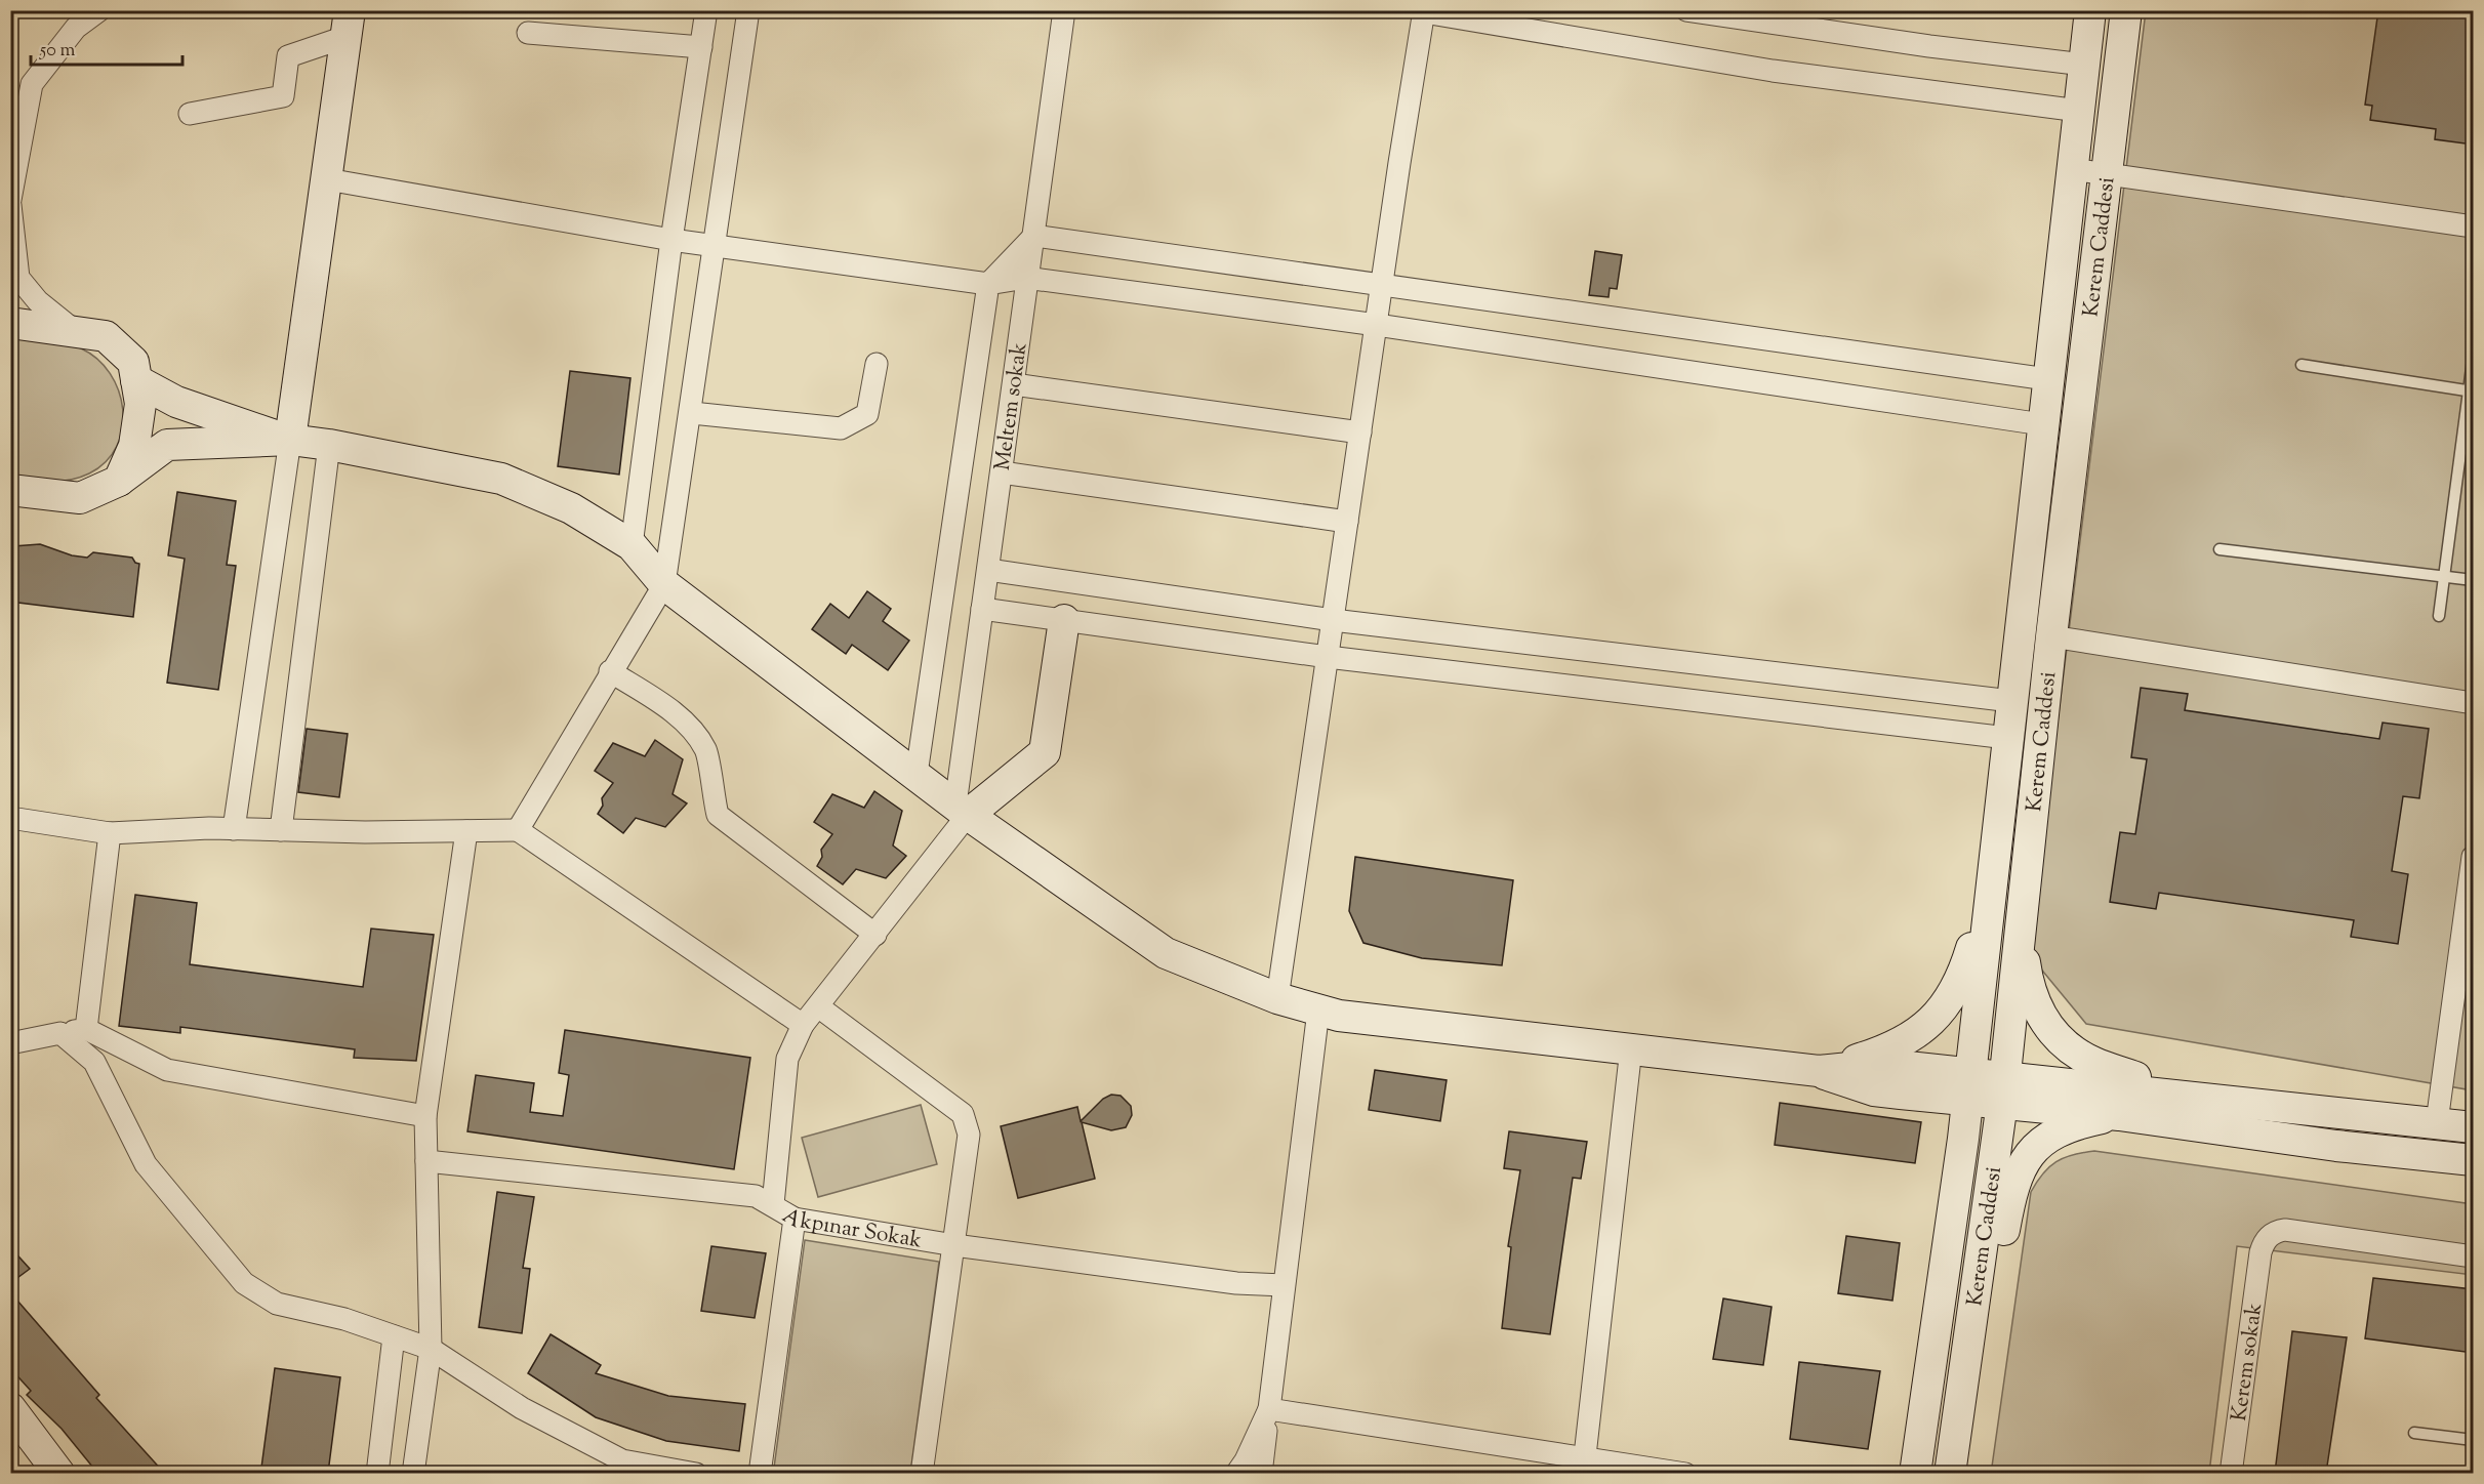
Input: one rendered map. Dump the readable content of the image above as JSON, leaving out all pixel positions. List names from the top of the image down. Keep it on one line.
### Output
{"streets":{"street":["Kerem Caddesi","Meltem sokak","Akpınar Sokak","Kerem sokak"]},"scale_bar":"50 m"}
